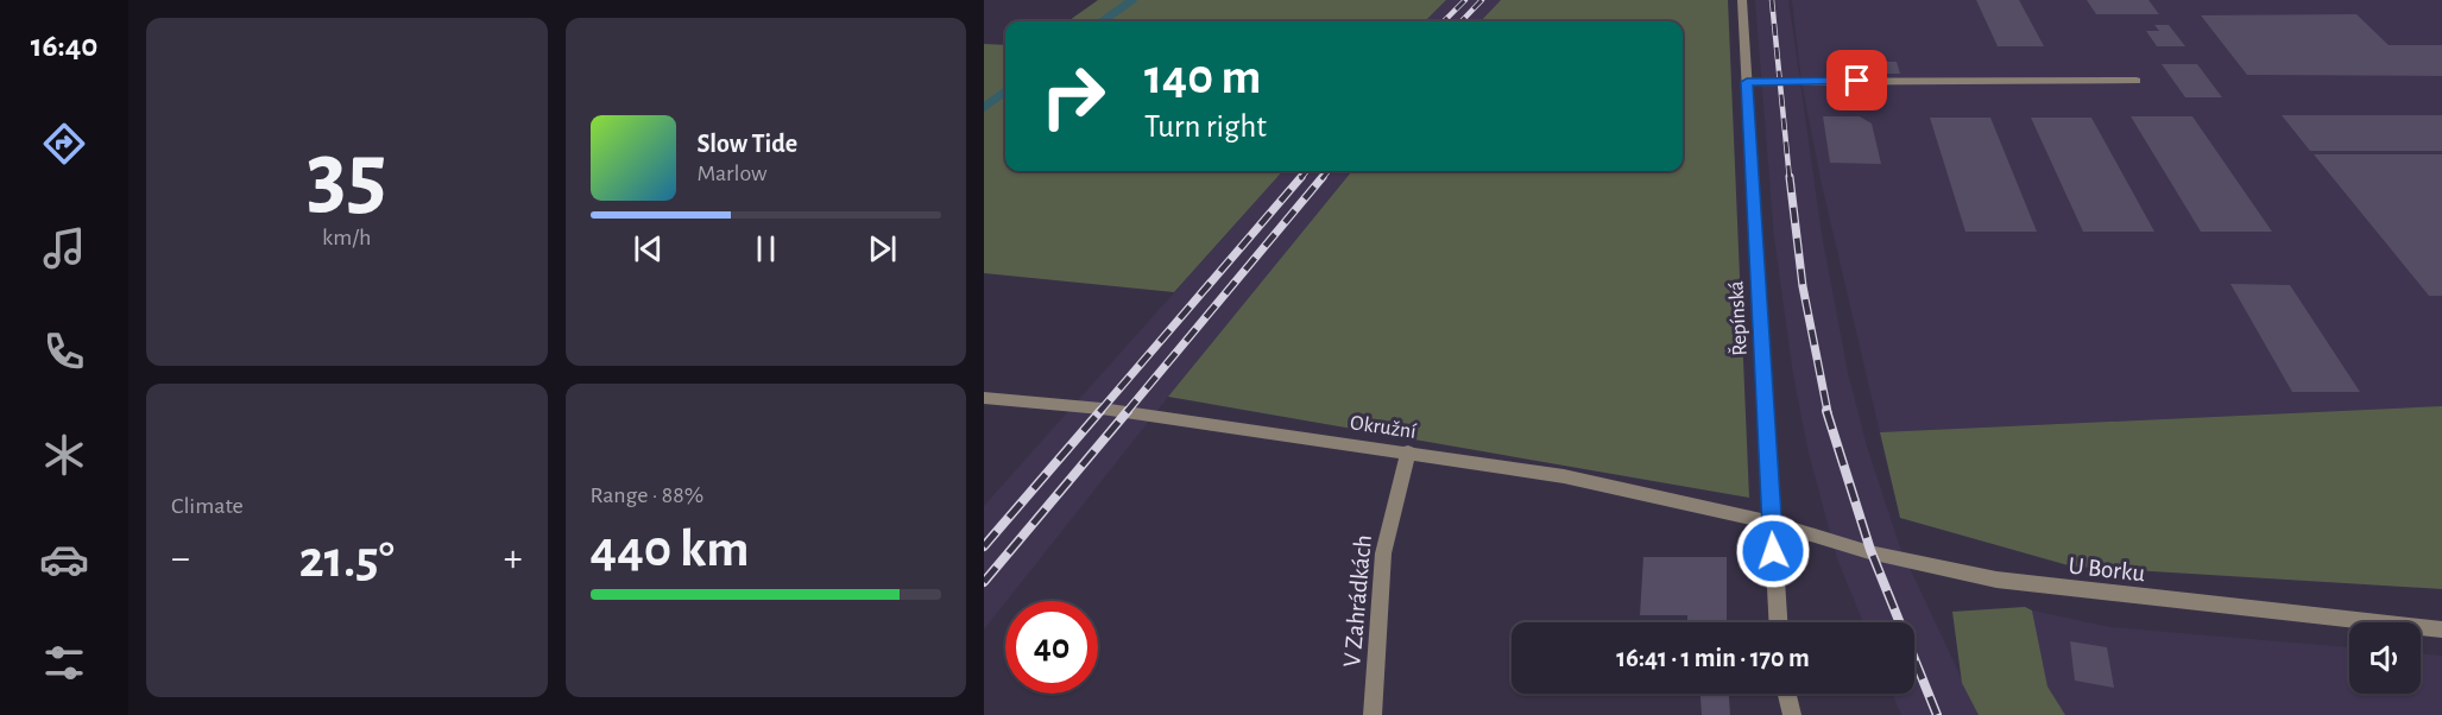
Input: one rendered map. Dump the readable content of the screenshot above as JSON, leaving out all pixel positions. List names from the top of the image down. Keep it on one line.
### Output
{"streets":{"street":["Řepínská","Okružní","U Borku","V Zahrádkách"]},"crossings":[["Řepínská","Okružní"],["Řepínská","U Borku"],["Okružní","U Borku"],["Okružní","V Zahrádkách"]],"page":{"tabs":"16:40","tile":[["35","km/h"],"Climate",["Range · 88%","440 km"]],"turn":["140 m","Turn right"],"song":["Slow Tide","Marlow"],"heat":["−","21.5°","+"],"limit":"40","trip":"16:41 · 1 min · 170 m"}}
